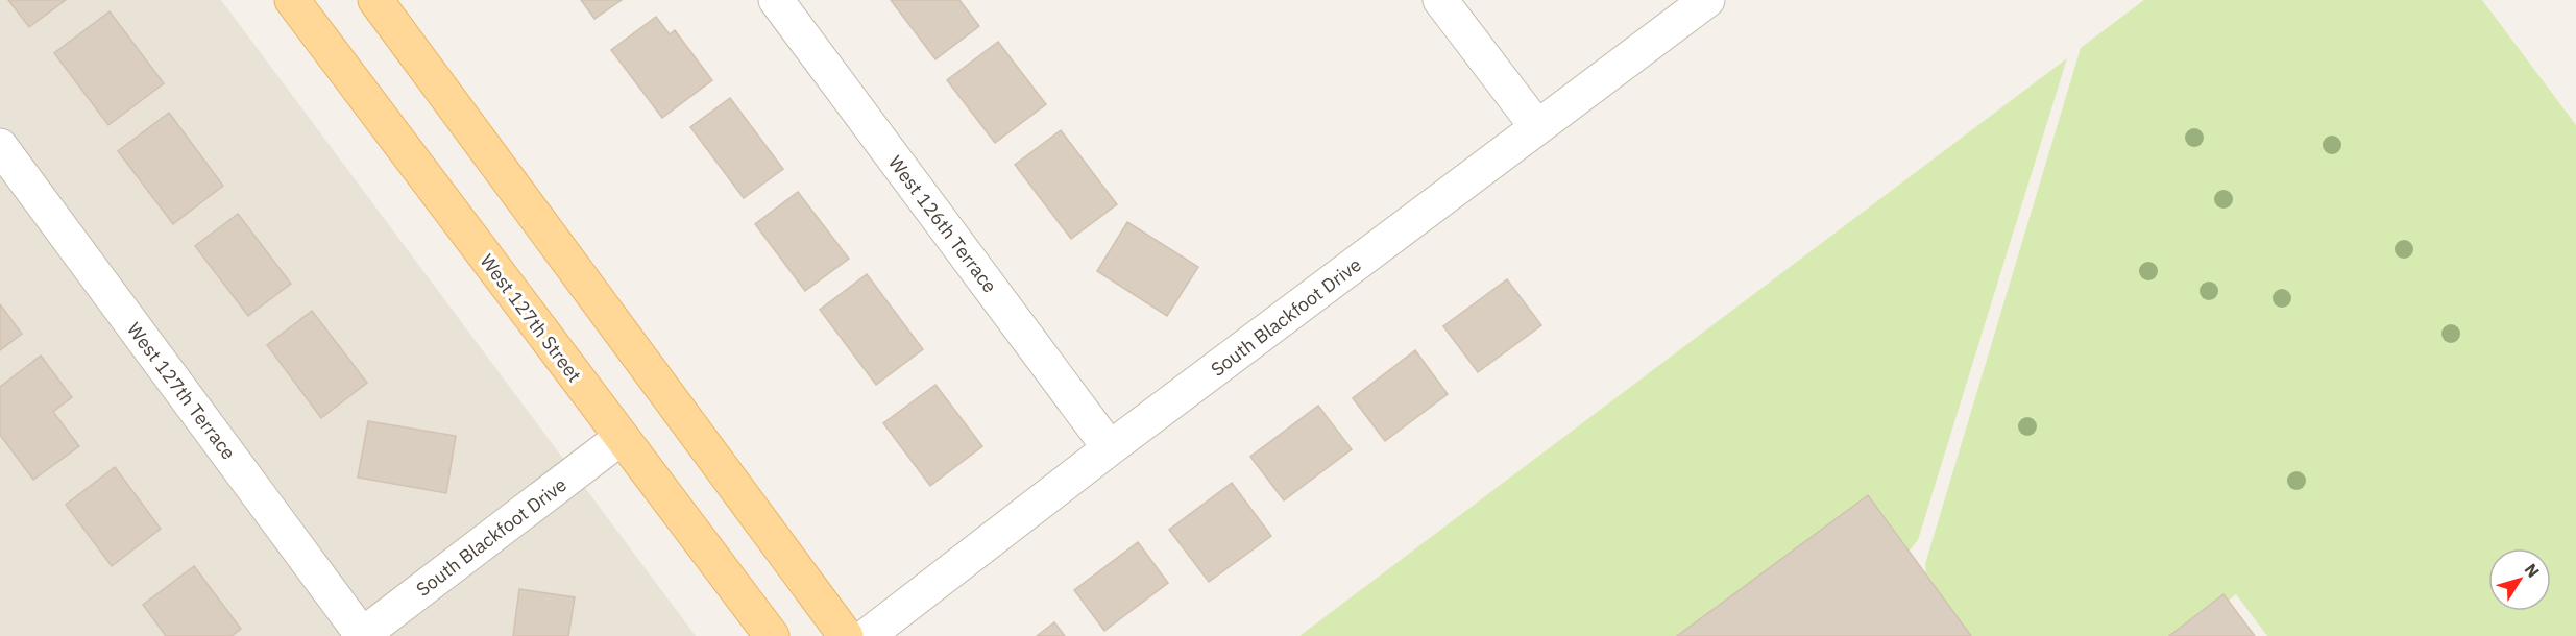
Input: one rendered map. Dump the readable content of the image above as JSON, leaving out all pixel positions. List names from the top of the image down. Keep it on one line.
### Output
{"streets":{"main road":["West 127th Street"],"street":["West 126th Terrace","South Blackfoot Drive","West 127th Terrace"]},"crossings":[["West 126th Terrace","South Blackfoot Drive"],["South Blackfoot Drive","West 127th Street"],["South Blackfoot Drive","West 127th Terrace"]],"north":"top right"}
